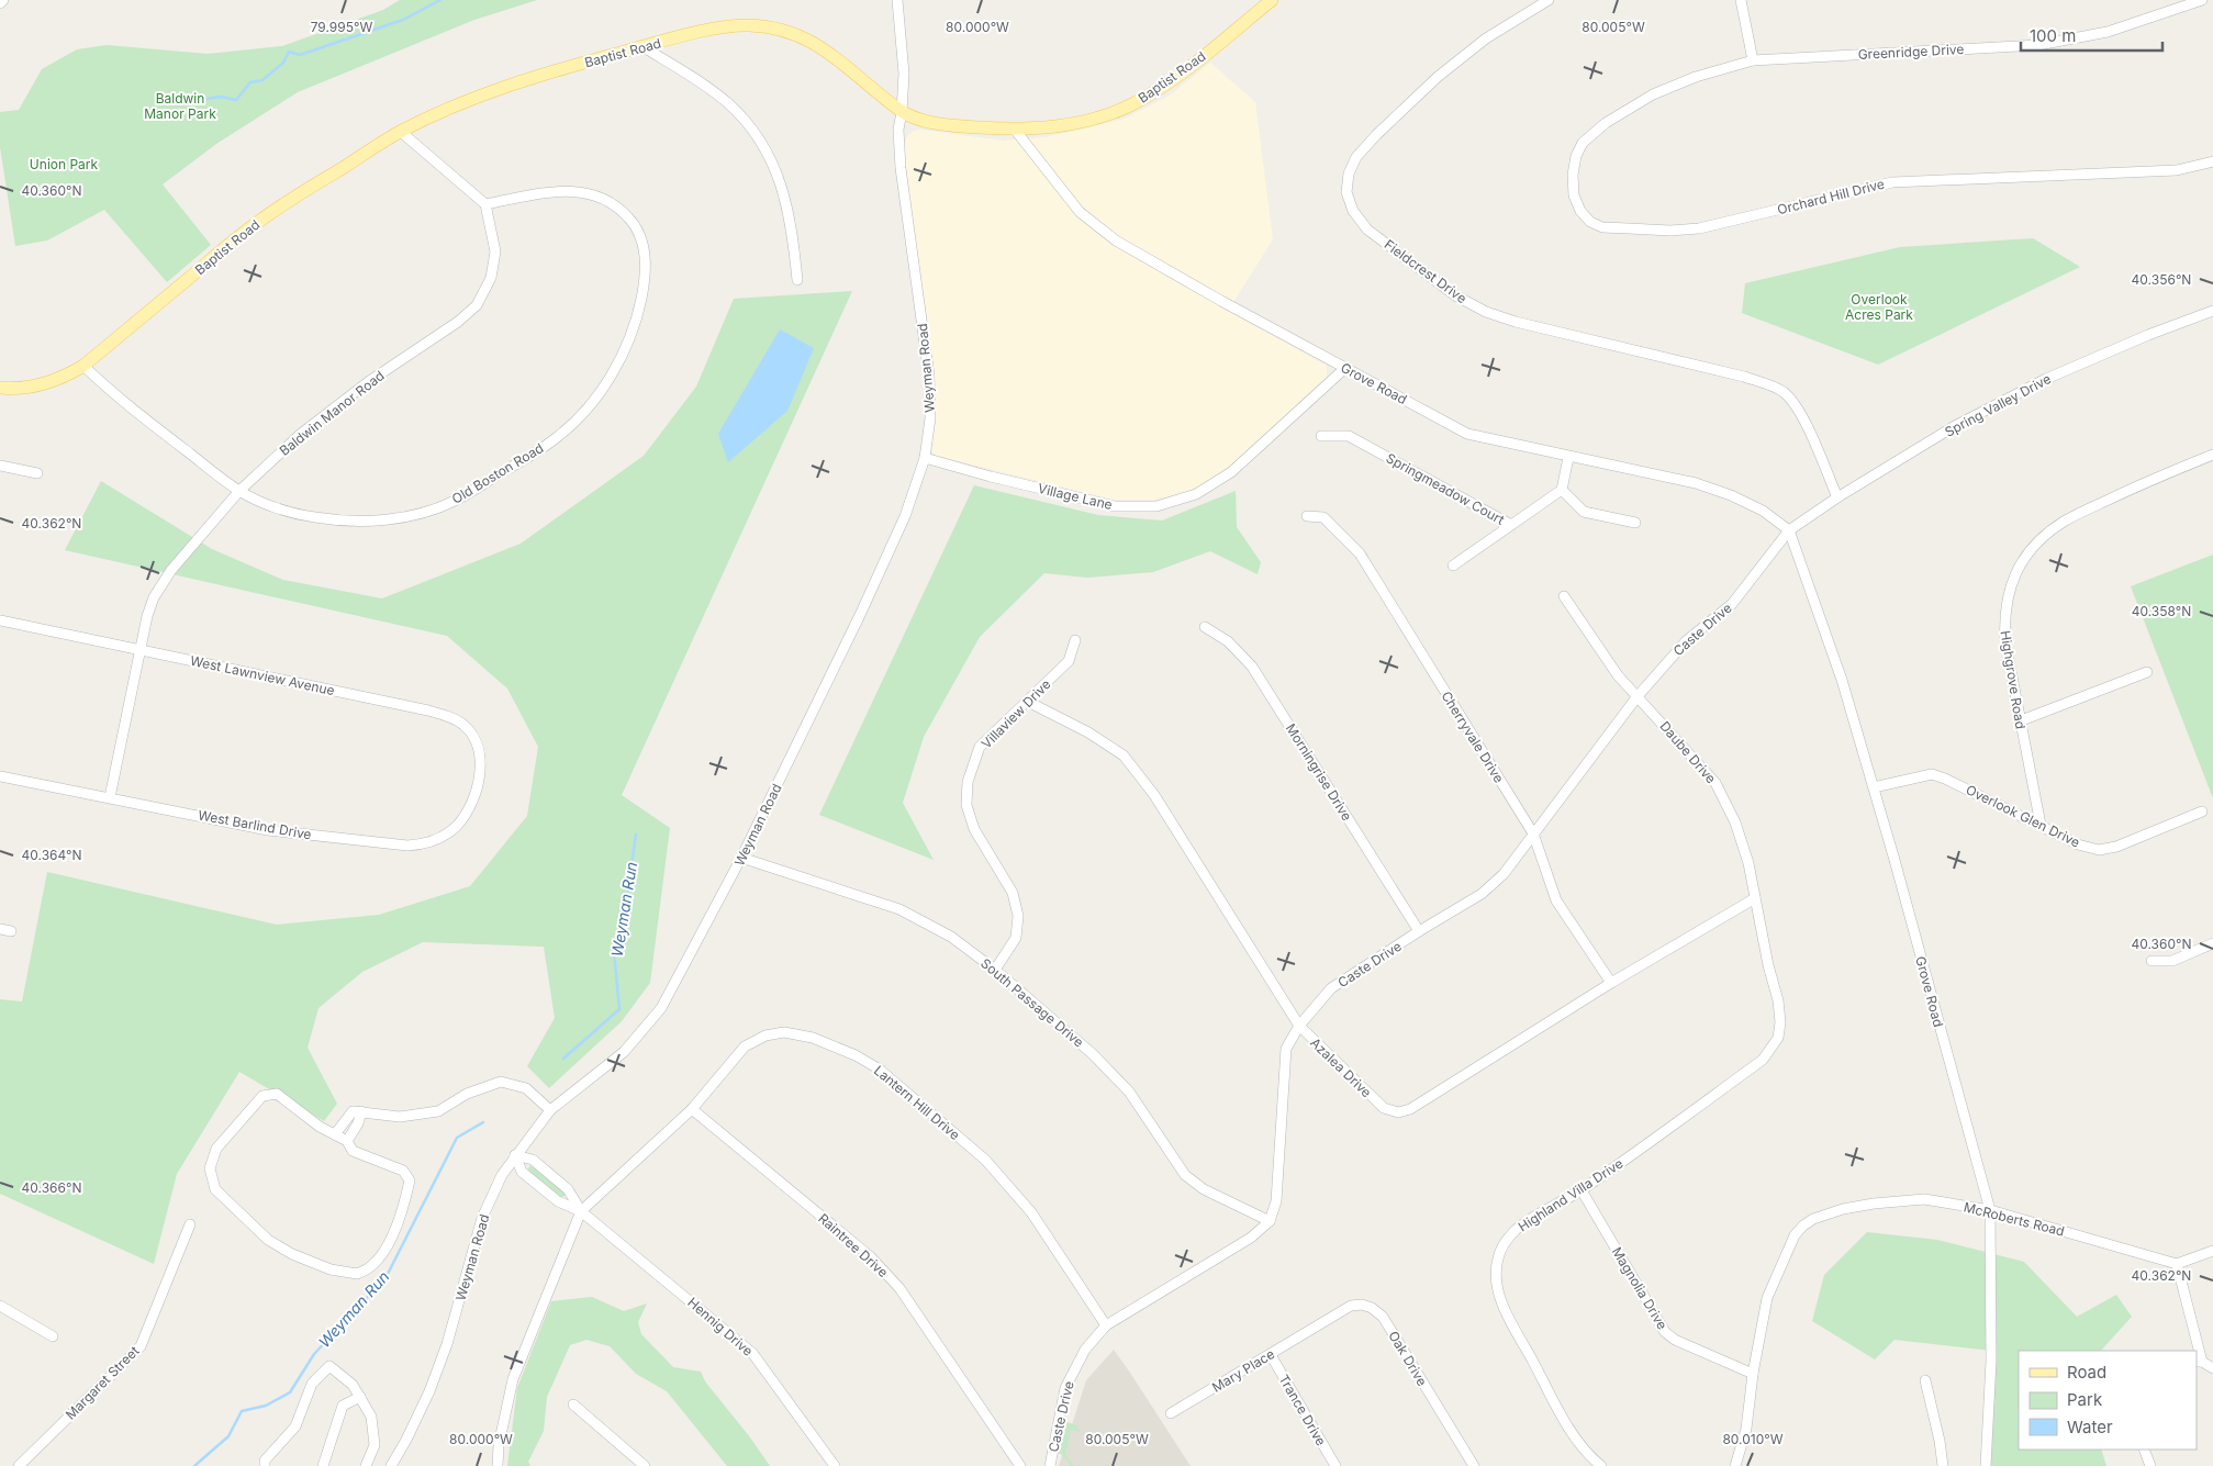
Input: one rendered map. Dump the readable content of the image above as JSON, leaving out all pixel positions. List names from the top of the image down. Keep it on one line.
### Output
{"streets":{"main road":["Baptist Road"],"street":["Greenridge Drive","Orchard Hill Drive","Fieldcrest Drive","Weyman Road","Grove Road","Spring Valley Drive","Baldwin Manor Road","Old Boston Road","Springmeadow Court","Village Lane","Caste Drive","West Lawnview Avenue","Highgrove Road","Villaview Drive","Cherryvale Drive","Daube Drive","Morningrise Drive","Overlook Glen Drive","West Barlind Drive","South Passage Drive","Azalea Drive","Lantern Hill Drive","Highland Villa Drive","McRoberts Road","Raintree Drive","Magnolia Drive","Hennig Drive","Oak Drive","Mary Place","Margaret Street","Trance Drive"]},"crossings":[["Greenridge Drive","Orchard Hill Drive"],["Baptist Road","Weyman Road"],["Baptist Road","Grove Road"],["Baptist Road","Old Boston Road"],["Fieldcrest Drive","Spring Valley Drive"],["Weyman Road","Village Lane"],["Weyman Road","South Passage Drive"],["Weyman Road","Hennig Drive"],["Grove Road","Spring Valley Drive"],["Grove Road","Village Lane"],["Grove Road","Caste Drive"],["Grove Road","Overlook Glen Drive"],["Grove Road","McRoberts Road"],["Spring Valley Drive","Caste Drive"],["Baldwin Manor Road","Old Boston Road"],["Baldwin Manor Road","West Lawnview Avenue"],["Baldwin Manor Road","West Barlind Drive"],["Caste Drive","Cherryvale Drive"],["Caste Drive","Daube Drive"],["Caste Drive","Morningrise Drive"],["Caste Drive","South Passage Drive"],["Caste Drive","Azalea Drive"],["Caste Drive","Lantern Hill Drive"],["West Lawnview Avenue","West Barlind Drive"],["Highgrove Road","Overlook Glen Drive"],["Villaview Drive","South Passage Drive"],["Villaview Drive","Azalea Drive"],["Cherryvale Drive","Azalea Drive"],["Daube Drive","Azalea Drive"],["Daube Drive","Highland Villa Drive"],["Lantern Hill Drive","Raintree Drive"],["Lantern Hill Drive","Hennig Drive"],["Highland Villa Drive","Magnolia Drive"],["McRoberts Road","Magnolia Drive"],["Oak Drive","Mary Place"],["Mary Place","Trance Drive"]],"water":["Weyman Run"],"parks":["Baldwin Manor Park","Union Park","Overlook Acres Park"],"legend":["Road","Park","Water"],"scale_bar":"100 m","coordinates":["79.995°W","80.000°W","80.005°W","40.360°N","40.356°N","40.362°N","40.358°N","40.364°N","40.366°N","80.010°W"]}
